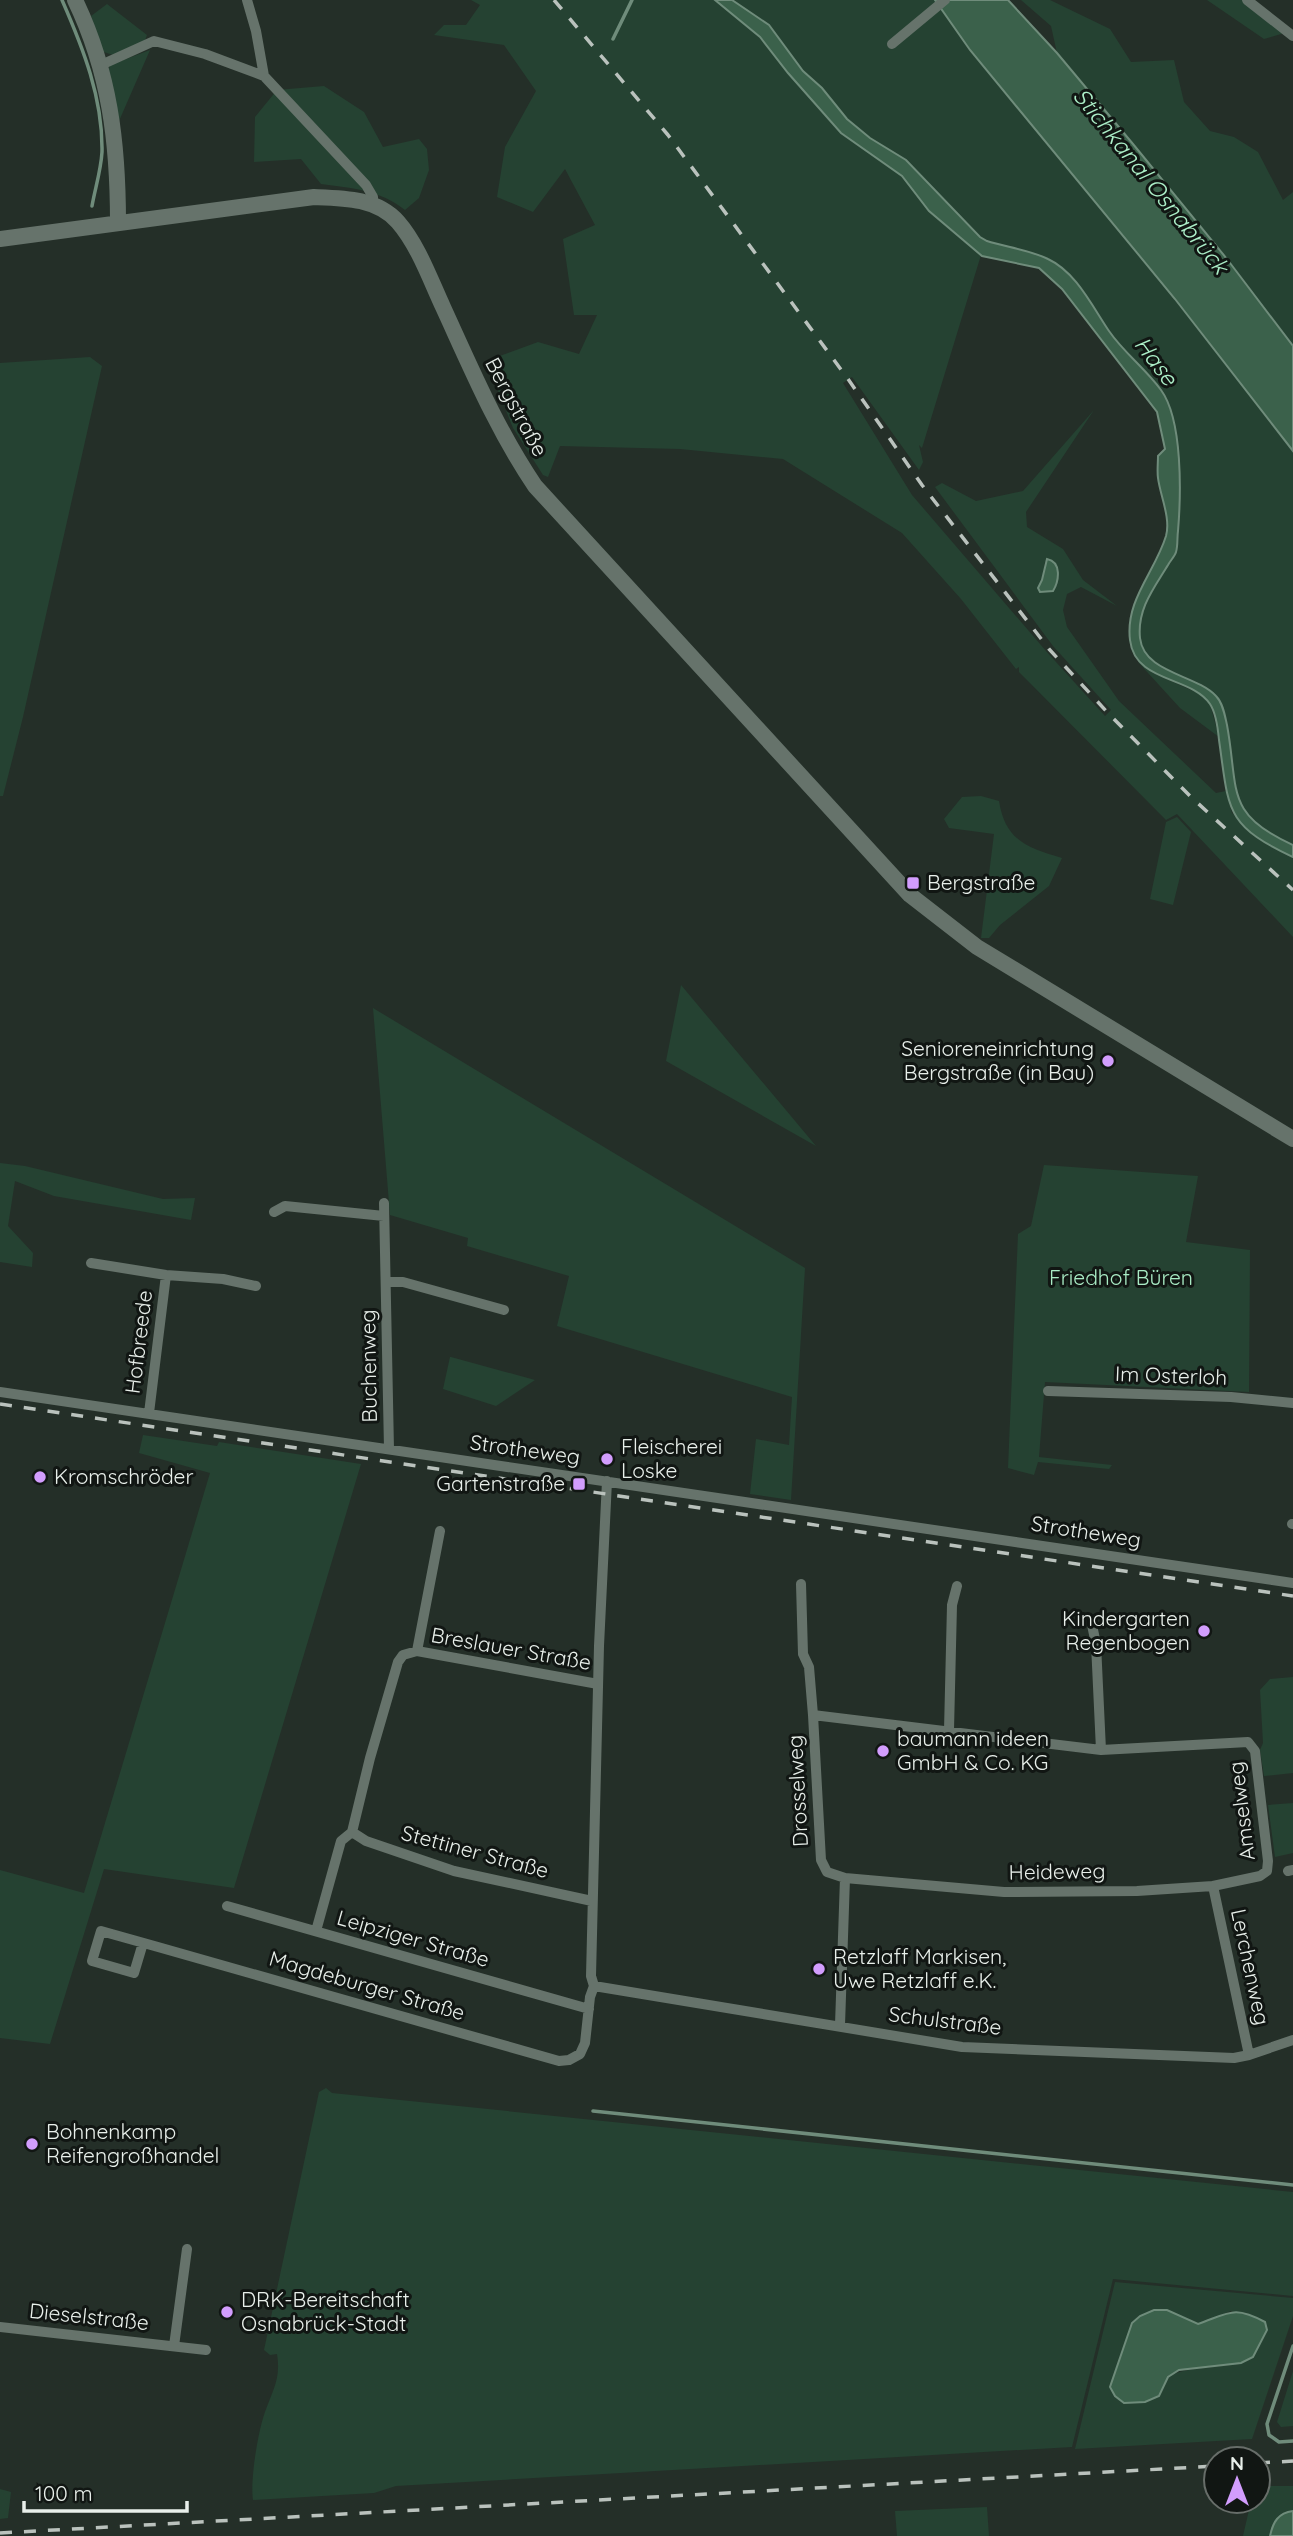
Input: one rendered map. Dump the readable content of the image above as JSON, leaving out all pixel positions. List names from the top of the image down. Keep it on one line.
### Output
{"streets":{"street":["Bergstraße","Hofbreede","Buchenweg","Im Osterloh","Strotheweg","Breslauer Straße","Drosselweg","Amselweg","Stettiner Straße","Heideweg","Leipziger Straße","Lerchenweg","Magdeburger Straße","Schulstraße","Dieselstraße"]},"crossings":[["Hofbreede","Strotheweg"],["Buchenweg","Strotheweg"],["Drosselweg","Heideweg"],["Amselweg","Heideweg"],["Heideweg","Lerchenweg"],["Leipziger Straße","Magdeburger Straße"],["Lerchenweg","Schulstraße"]],"water":["Stichkanal Osnabrück","Hase"],"parks":["Friedhof Büren"],"places":{"transit":["Bergstraße","Gartenstraße"],"other":["Senioreneinrichtung Bergstraße (in Bau)","Fleischerei Loske","Kromschröder","Kindergarten Regenbogen","baumann ideen GmbH & Co. KG","Retzlaff Markisen, Uwe Retzlaff e.K.","Bohnenkamp Reifengroßhandel","DRK-Bereitschaft Osnabrück-Stadt"]},"scale_bar":"100 m","north":"top"}
